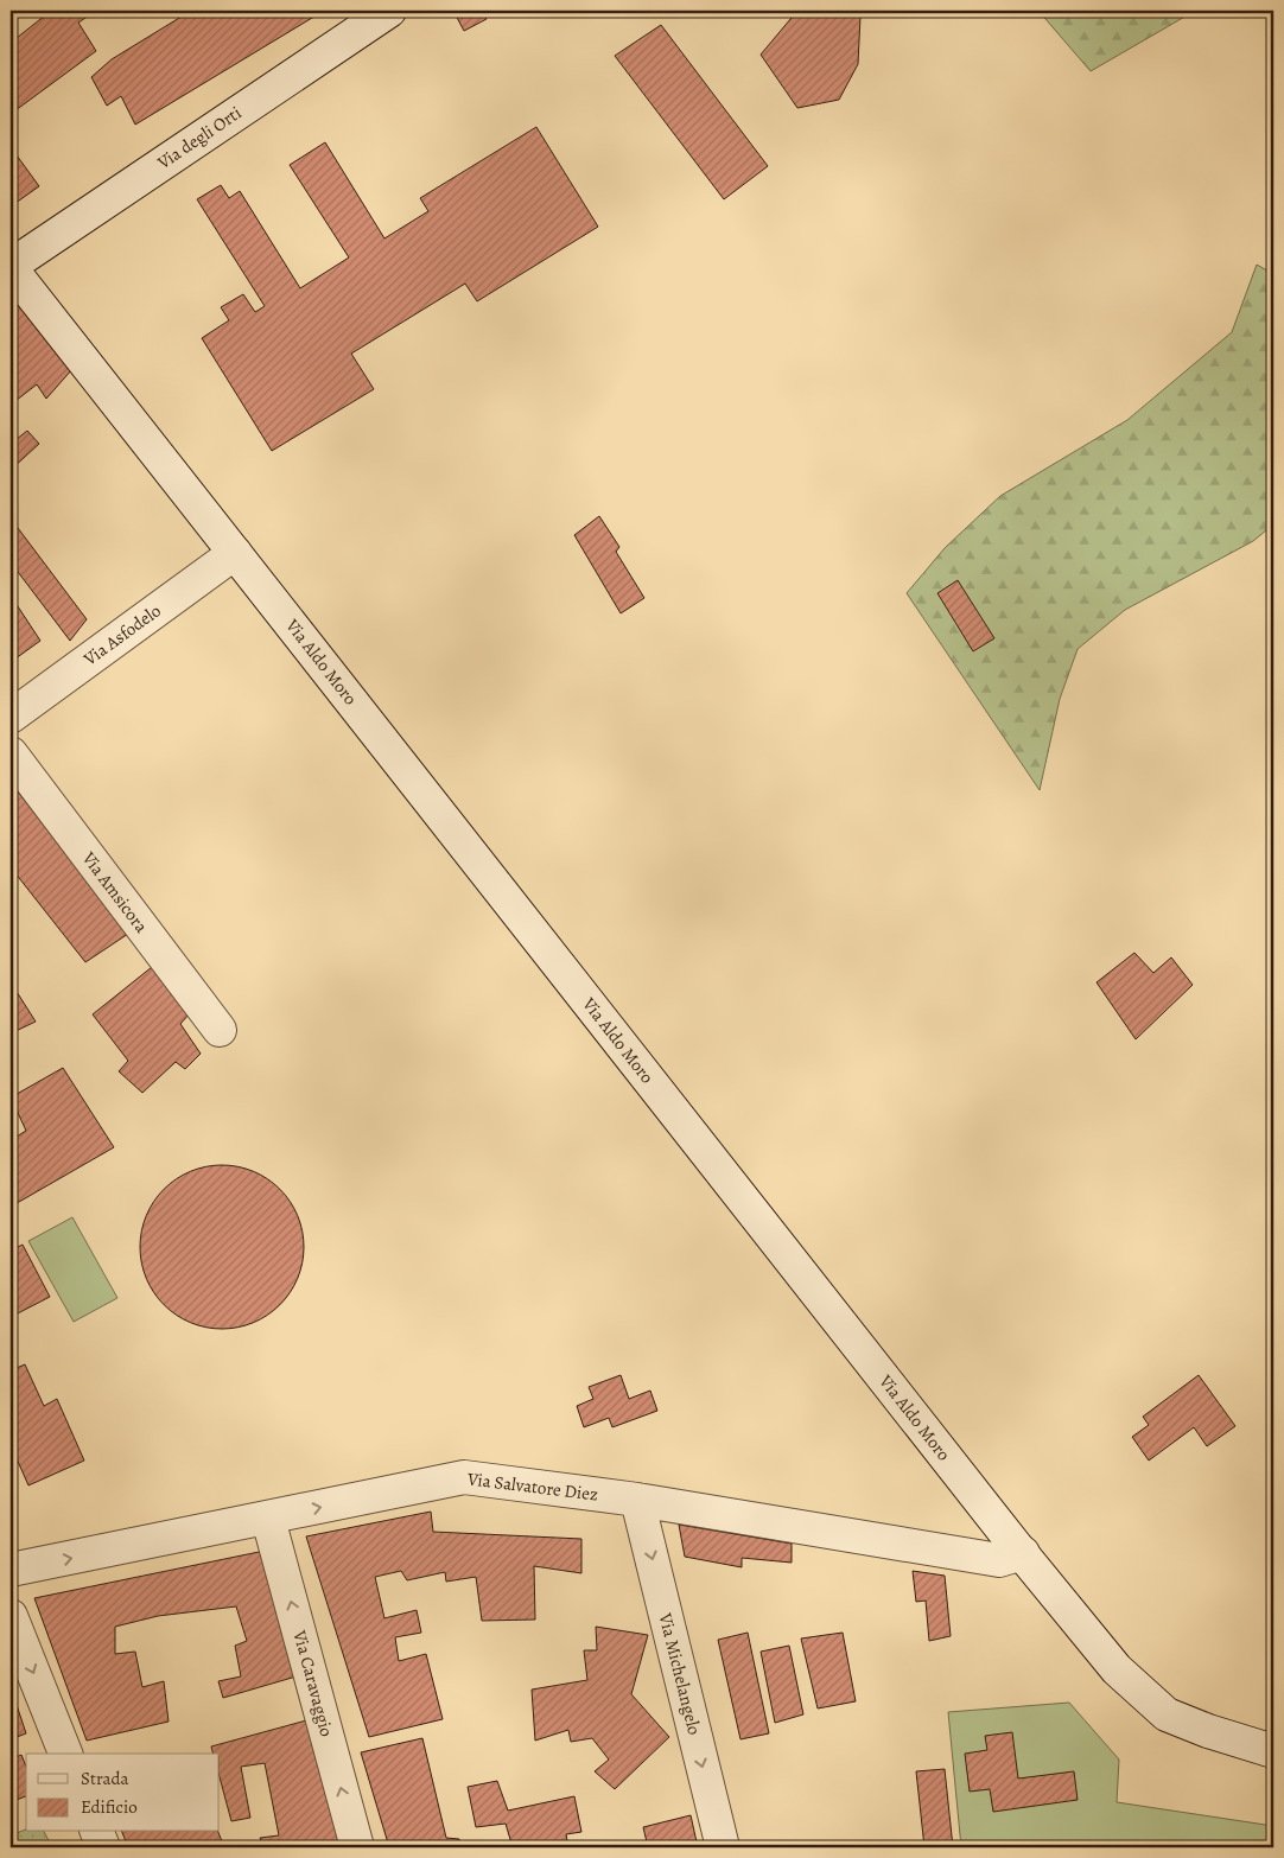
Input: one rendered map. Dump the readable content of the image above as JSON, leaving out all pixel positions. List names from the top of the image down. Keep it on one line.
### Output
{"streets":{"street":["Via degli Orti","Via Asfodelo","Via Aldo Moro","Via Amsicora","Via Salvatore Diez","Via Michelangelo","Via Caravaggio"]},"crossings":[["Via degli Orti","Via Aldo Moro"],["Via Asfodelo","Via Aldo Moro"],["Via Aldo Moro","Via Salvatore Diez"],["Via Salvatore Diez","Via Michelangelo"],["Via Salvatore Diez","Via Caravaggio"]],"one_way":["Via Salvatore Diez","Via Michelangelo"],"legend":["Strada","Edificio"]}
